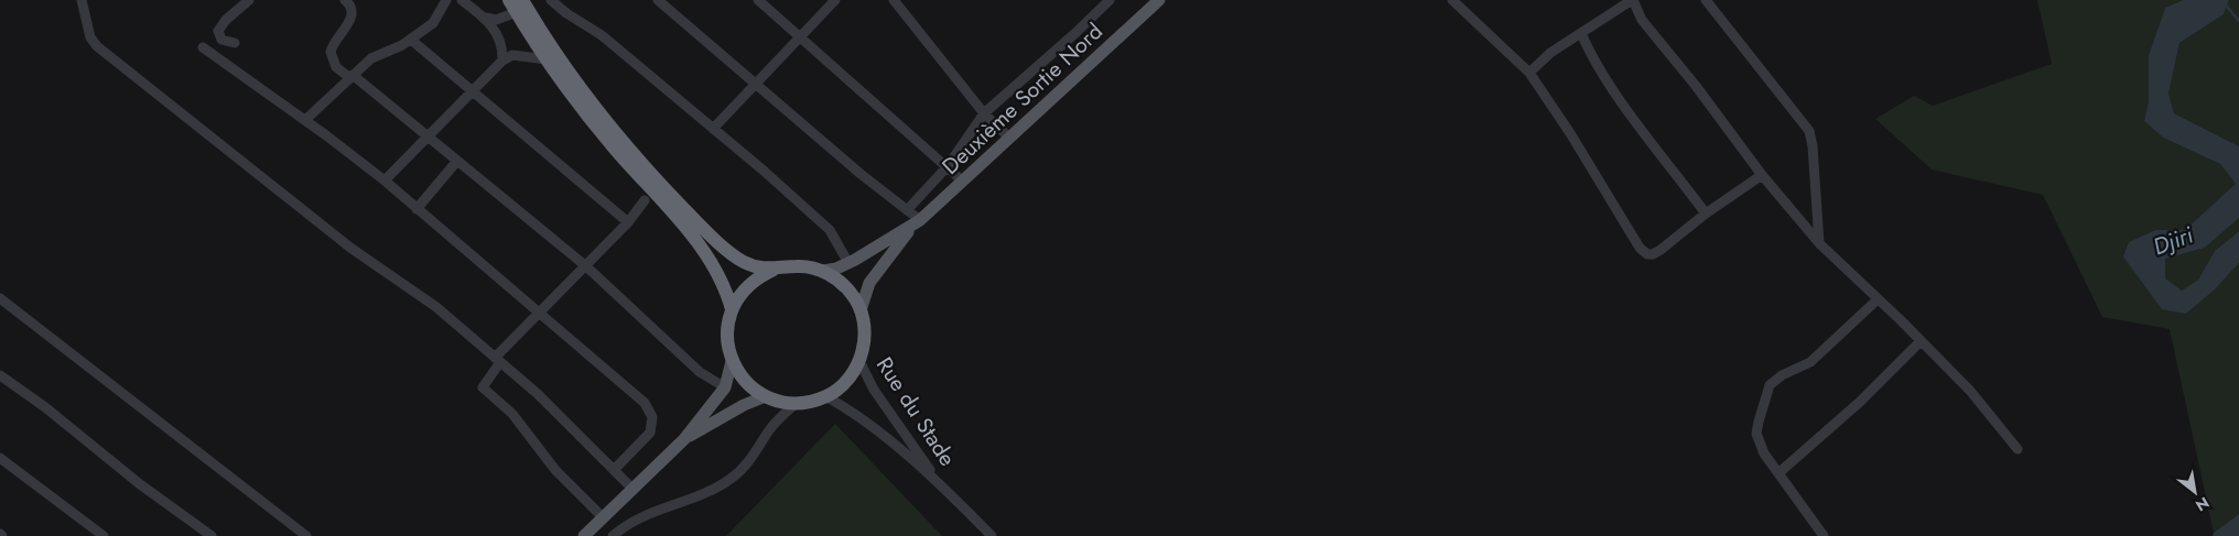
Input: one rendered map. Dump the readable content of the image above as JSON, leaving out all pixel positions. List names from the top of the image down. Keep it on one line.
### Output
{"streets":{"main road":["Deuxième Sortie Nord"],"street":["Rue du Stade"]},"crossings":[["Deuxième Sortie Nord","Rue du Stade"]],"water":["Djiri"],"north":"bottom right"}
